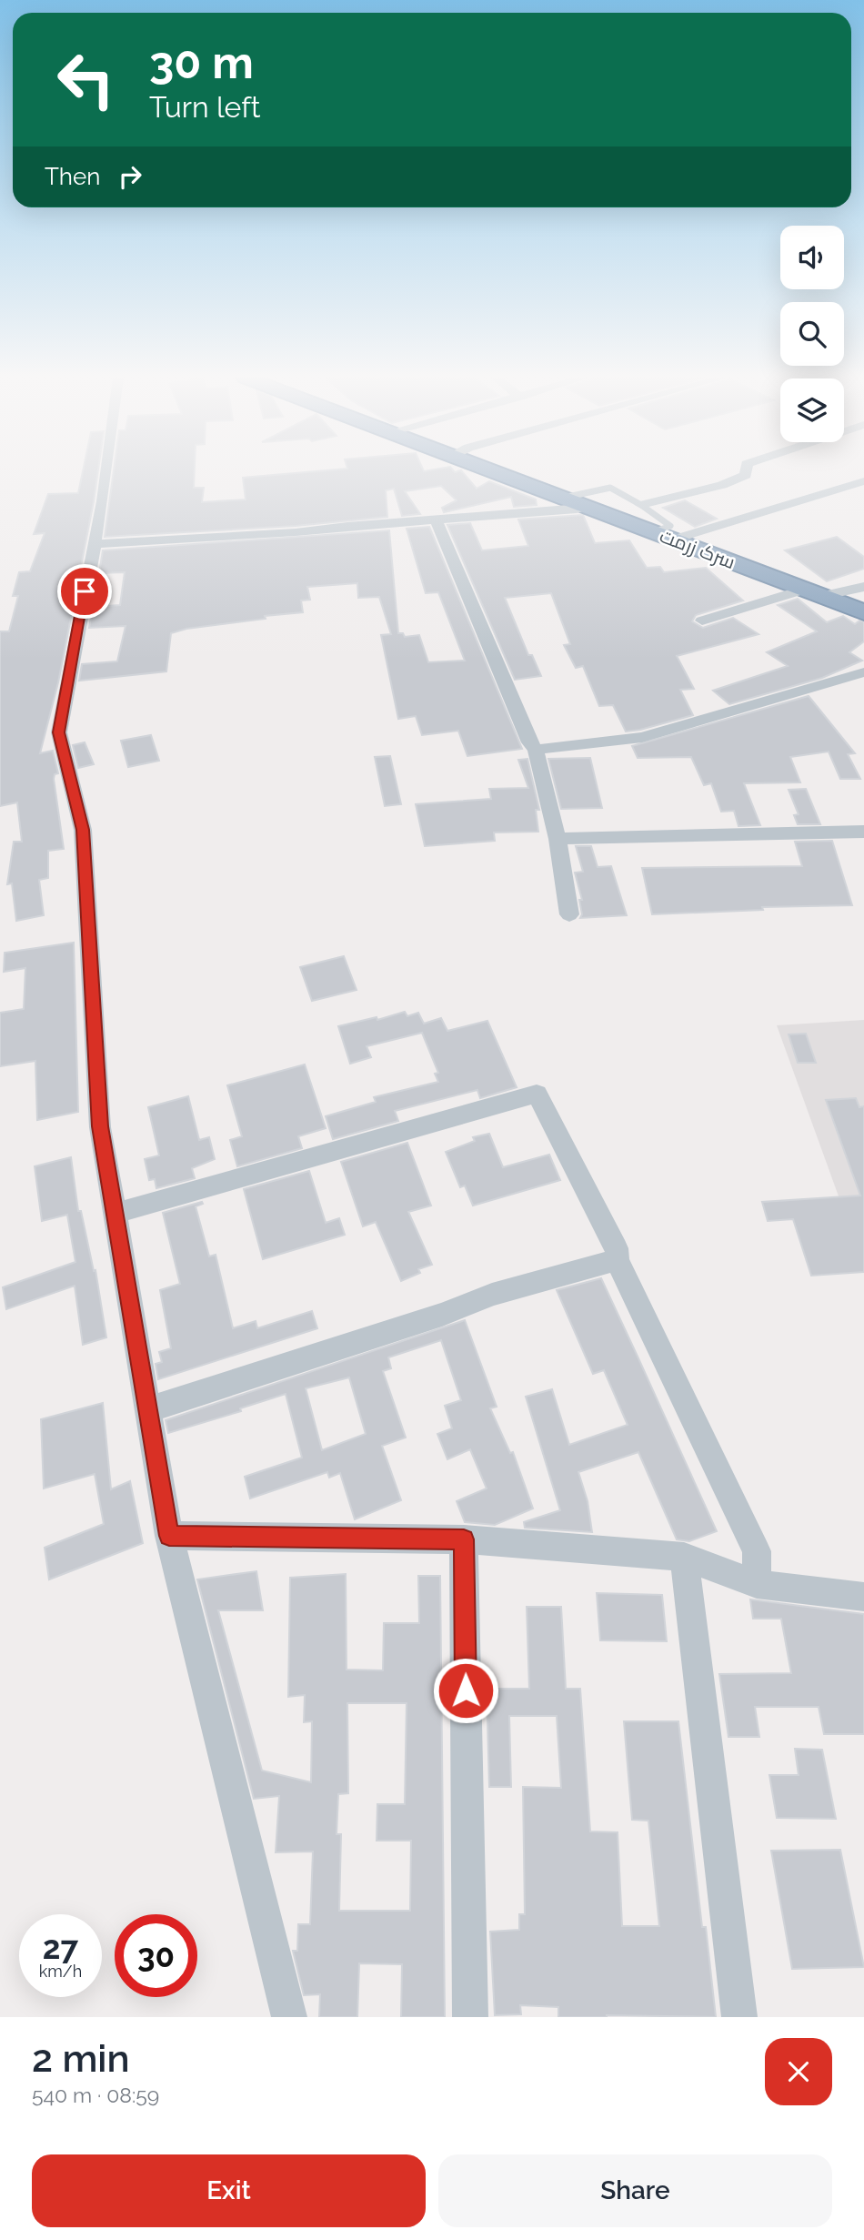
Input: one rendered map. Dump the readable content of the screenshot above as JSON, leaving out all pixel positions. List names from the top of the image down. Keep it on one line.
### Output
{"streets":{"highway":["سرک زرمت"]},"page":{"turn":["30 m","Turn left"],"then":"Then","speed":"27 km/h","limit":"30","heading":["2 min","540 m · 08:59"],"buttons":["Exit","Share"]}}
